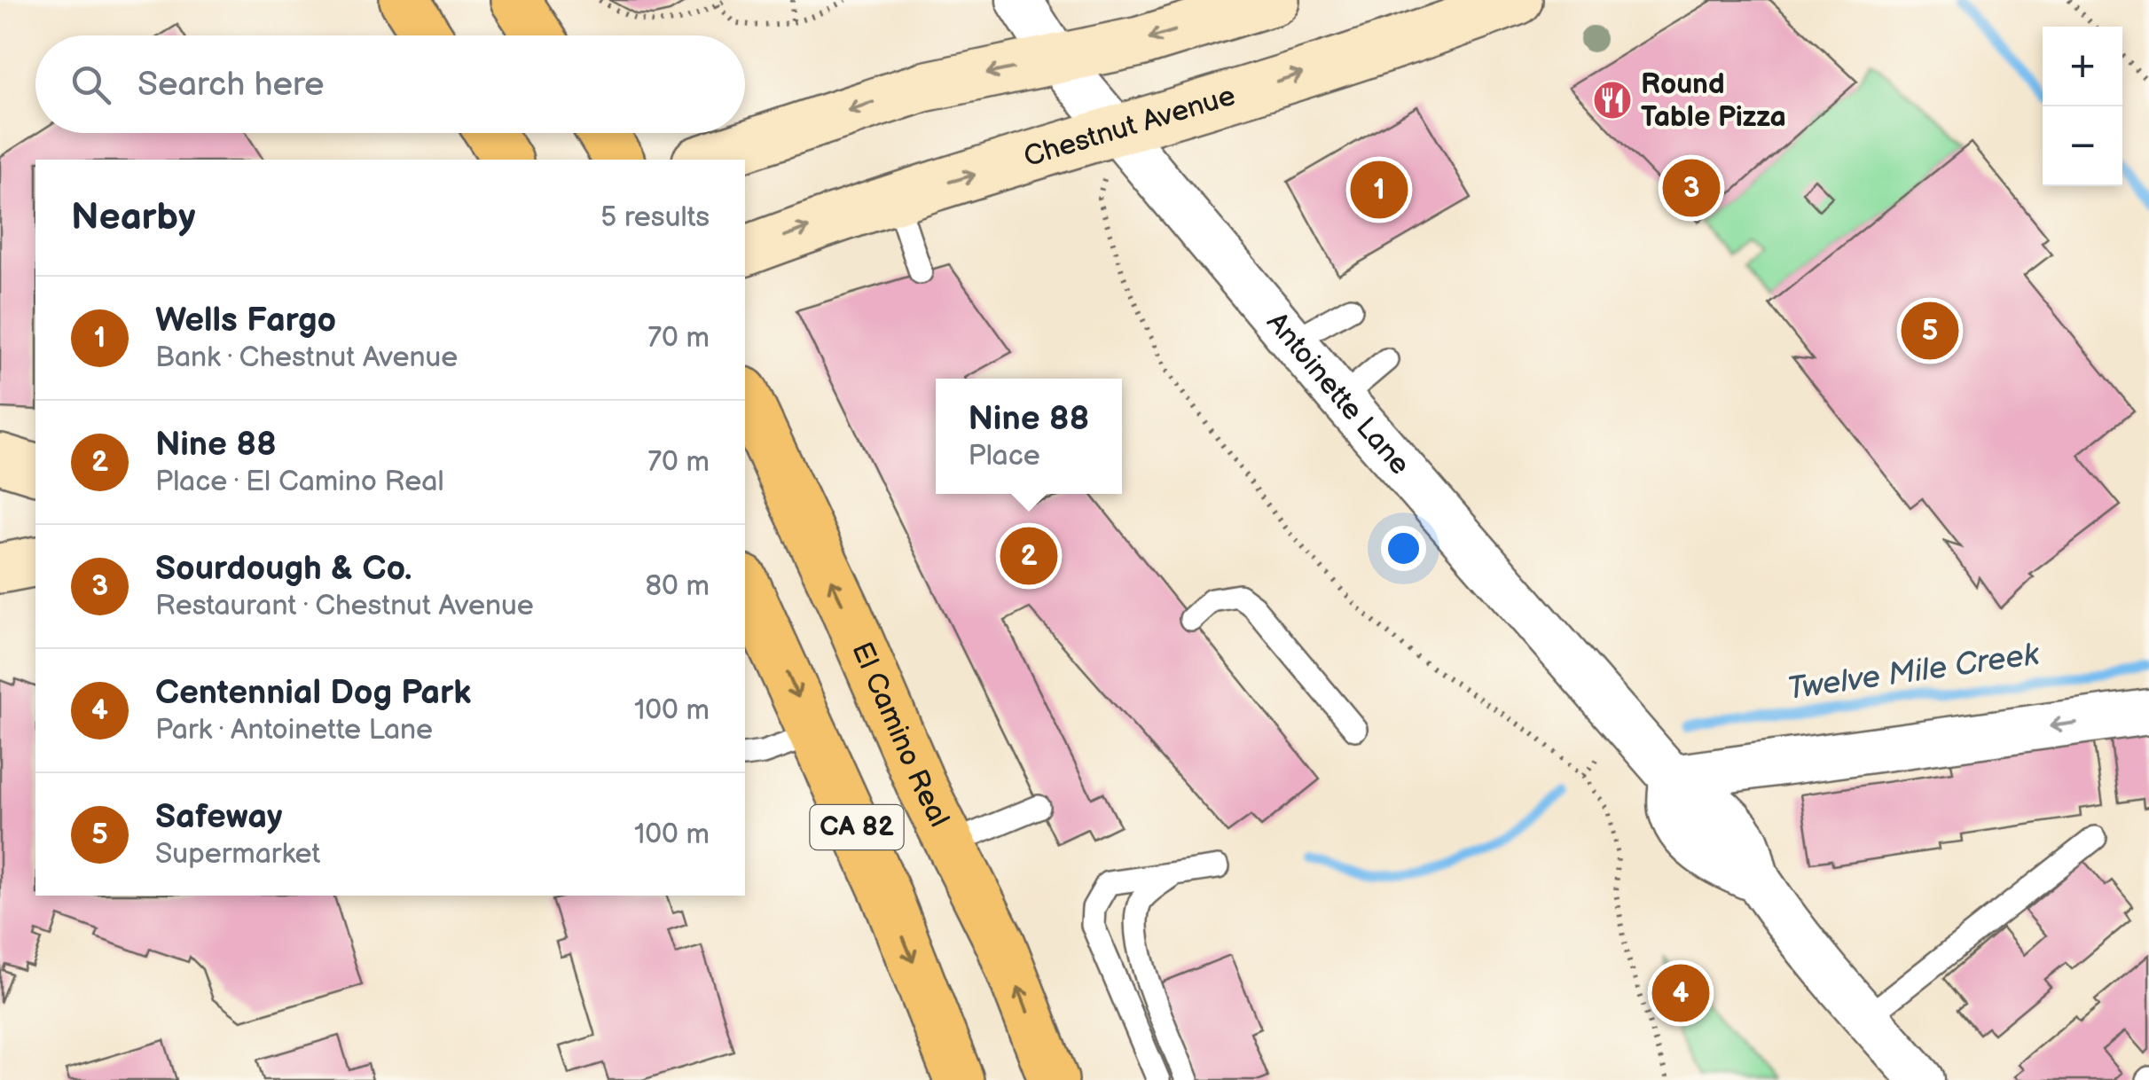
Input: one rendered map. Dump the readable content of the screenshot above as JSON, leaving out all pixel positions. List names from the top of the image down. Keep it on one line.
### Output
{"streets":{"main road":["Chestnut Avenue","El Camino Real","CA 82"],"street":["Antoinette Lane"]},"crossings":[["Chestnut Avenue","Antoinette Lane"]],"water":["Twelve Mile Creek"],"places":{"restaurant":["Round Table Pizza"]},"page":{"map_buttons":["+","−"],"search":"Search here","pins":["3","1","5","2","4"],"heading":["Nearby","5 results"],"list":[{"mark":"1","name":"Wells Fargo","note":"Bank · Chestnut Avenue","value":"70 m"},{"mark":"2","name":"Nine 88","note":"Place · El Camino Real","value":"70 m"},{"mark":"3","name":"Sourdough & Co.","note":"Restaurant · Chestnut Avenue","value":"80 m"},{"mark":"4","name":"Centennial Dog Park","note":"Park · Antoinette Lane","value":"100 m"},{"mark":"5","name":"Safeway","note":"Supermarket","value":"100 m"}],"popup":["Nine 88","Place"]}}
